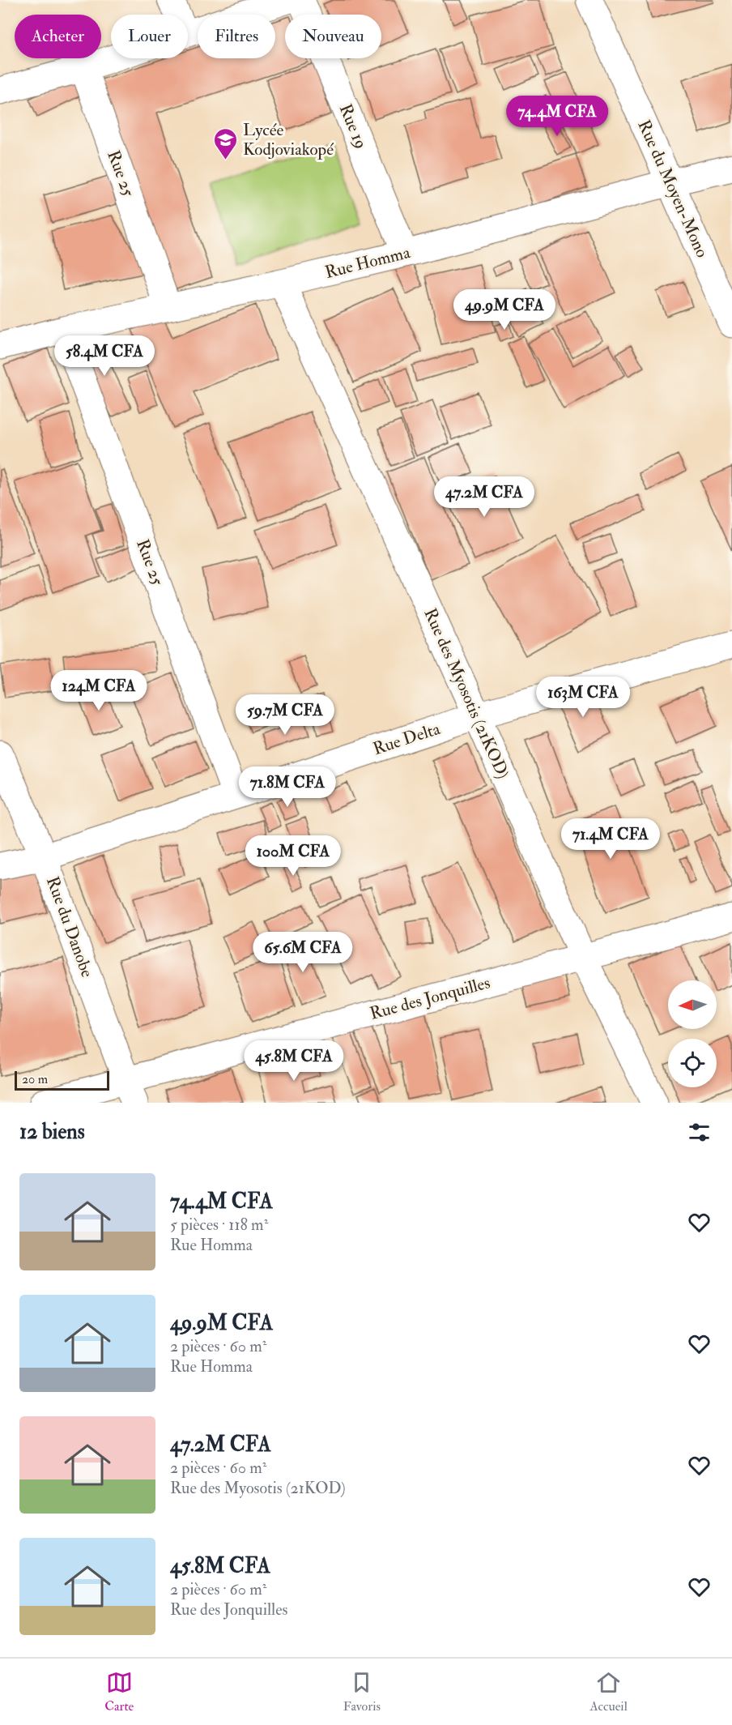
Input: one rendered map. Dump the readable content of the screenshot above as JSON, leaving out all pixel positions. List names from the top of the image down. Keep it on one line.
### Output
{"streets":{"street":["Rue 19","Rue 25","Rue du Moyen-Mono","Rue Homma","Rue des Myosotis (21KOD)","Rue Delta","Rue du Danobe","Rue des Jonquilles"]},"crossings":[["Rue 19","Rue Homma"],["Rue 25","Rue Homma"],["Rue 25","Rue Delta"],["Rue du Moyen-Mono","Rue Homma"],["Rue Homma","Rue des Myosotis (21KOD)"],["Rue des Myosotis (21KOD)","Rue Delta"],["Rue des Myosotis (21KOD)","Rue des Jonquilles"],["Rue Delta","Rue du Danobe"],["Rue du Danobe","Rue des Jonquilles"]],"places":{"school or university":["Lycée Kodjoviakopé"]},"scale_bar":"20 m","north":"left","page":{"chip":["Acheter","Louer","Filtres","Nouveau"],"price":["74.4M CFA","49.9M CFA","58.4M CFA","47.2M CFA","124M CFA","163M CFA","59.7M CFA","71.8M CFA","71.4M CFA","100M CFA","65.6M CFA","45.8M CFA"],"scale":"20 m","heading":"12 biens","list":[{"name":"74.4M CFA","note":"5 pièces · 118 m² · Rue Homma"},{"name":"49.9M CFA","note":"2 pièces · 60 m² · Rue Homma"},{"name":"47.2M CFA","note":"2 pièces · 60 m² · Rue des Myosotis (21KOD)"},{"name":"45.8M CFA","note":"2 pièces · 60 m² · Rue des Jonquilles"}],"tabs":["Carte","Favoris","Accueil"]}}
